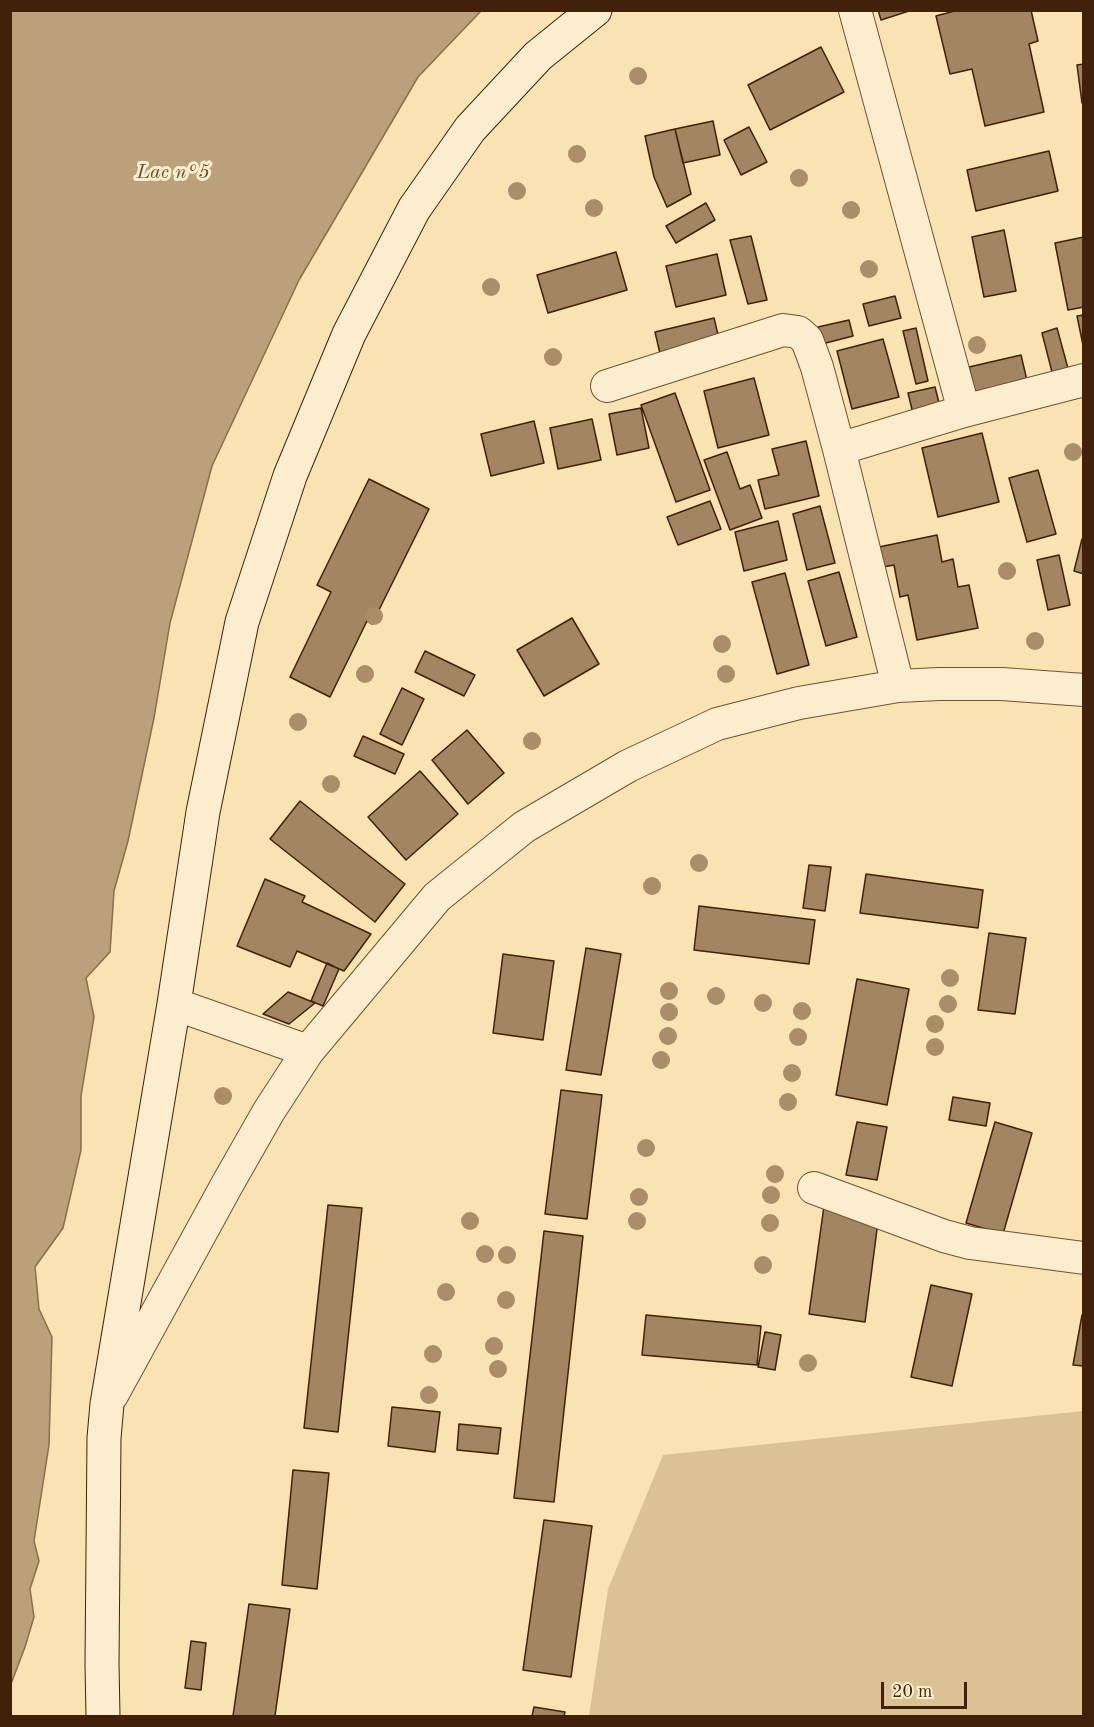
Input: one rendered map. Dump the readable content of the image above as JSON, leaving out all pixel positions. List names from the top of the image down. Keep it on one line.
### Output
{"water":["Lac n°5"],"scale_bar":"20 m"}
